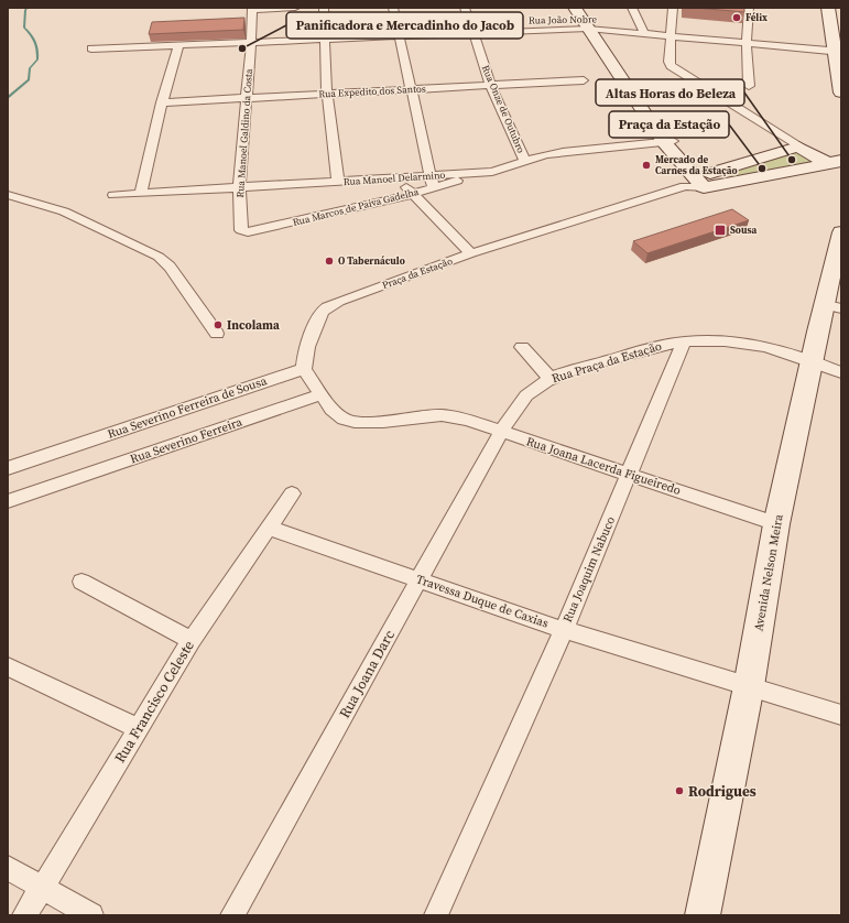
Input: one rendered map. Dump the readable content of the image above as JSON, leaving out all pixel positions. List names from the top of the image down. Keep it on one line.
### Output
{"streets":{"main road":["Avenida Nelson Meira"],"street":["Rua João Nobre","Rua Expedito dos Santos","Rua Onze de Outubro","Rua Manoel Galdino da Costa","Rua Manoel Delarmino","Rua Marcos de Paiva Gadelha","Praça da Estação","Rua Praça da Estação","Rua Severino Ferreira de Sousa","Rua Severino Ferreira","Rua Joana Lacerda Figueiredo","Rua Joaquim Nabuco","Travessa Duque de Caxias","Rua Joana Darc","Rua Francisco Celeste"]},"crossings":[["Rua João Nobre","Rua Onze de Outubro"],["Rua João Nobre","Rua Manoel Galdino da Costa"],["Rua Expedito dos Santos","Rua Onze de Outubro"],["Rua Expedito dos Santos","Rua Manoel Galdino da Costa"],["Rua Onze de Outubro","Rua Marcos de Paiva Gadelha"],["Rua Manoel Galdino da Costa","Rua Manoel Delarmino"],["Rua Manoel Galdino da Costa","Rua Marcos de Paiva Gadelha"],["Rua Manoel Delarmino","Rua Marcos de Paiva Gadelha"],["Praça da Estação","Rua Severino Ferreira de Sousa"],["Rua Praça da Estação","Rua Joana Lacerda Figueiredo"],["Rua Praça da Estação","Rua Joaquim Nabuco"],["Rua Praça da Estação","Rua Joana Darc"],["Rua Severino Ferreira","Rua Joana Lacerda Figueiredo"],["Rua Joana Lacerda Figueiredo","Rua Joaquim Nabuco"],["Rua Joana Lacerda Figueiredo","Avenida Nelson Meira"],["Rua Joana Lacerda Figueiredo","Rua Joana Darc"],["Rua Joaquim Nabuco","Travessa Duque de Caxias"],["Avenida Nelson Meira","Travessa Duque de Caxias"],["Travessa Duque de Caxias","Rua Joana Darc"],["Travessa Duque de Caxias","Rua Francisco Celeste"]],"places":{"other":["Félix","Panificadora e Mercadinho do Jacob","Altas Horas do Beleza","Mercado de Carnes da Estação","Praça da Estação","O Tabernáculo","Incolama","Rodrigues"],"transit":["Sousa"]}}
